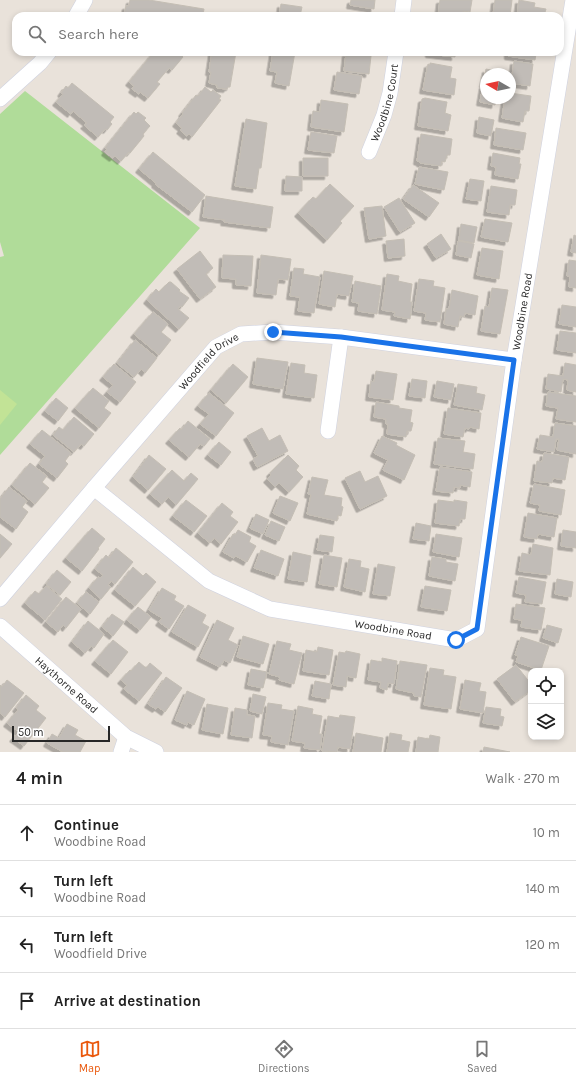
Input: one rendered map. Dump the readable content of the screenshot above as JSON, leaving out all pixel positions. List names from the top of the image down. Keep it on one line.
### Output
{"streets":{"street":["Woodbine Court","Woodbine Road","Woodfield Drive","Haythorne Road"]},"crossings":[["Woodbine Road","Woodfield Drive"]],"scale_bar":"50 m","north":"left","page":{"search":"Search here","scale":"50 m","heading":["4 min","Walk · 270 m"],"list":[["Continue","Woodbine Road","10 m"],["Turn left","Woodbine Road","140 m"],["Turn left","Woodfield Drive","120 m"],"Arrive at destination"],"nav":["Map","Directions","Saved"]}}
